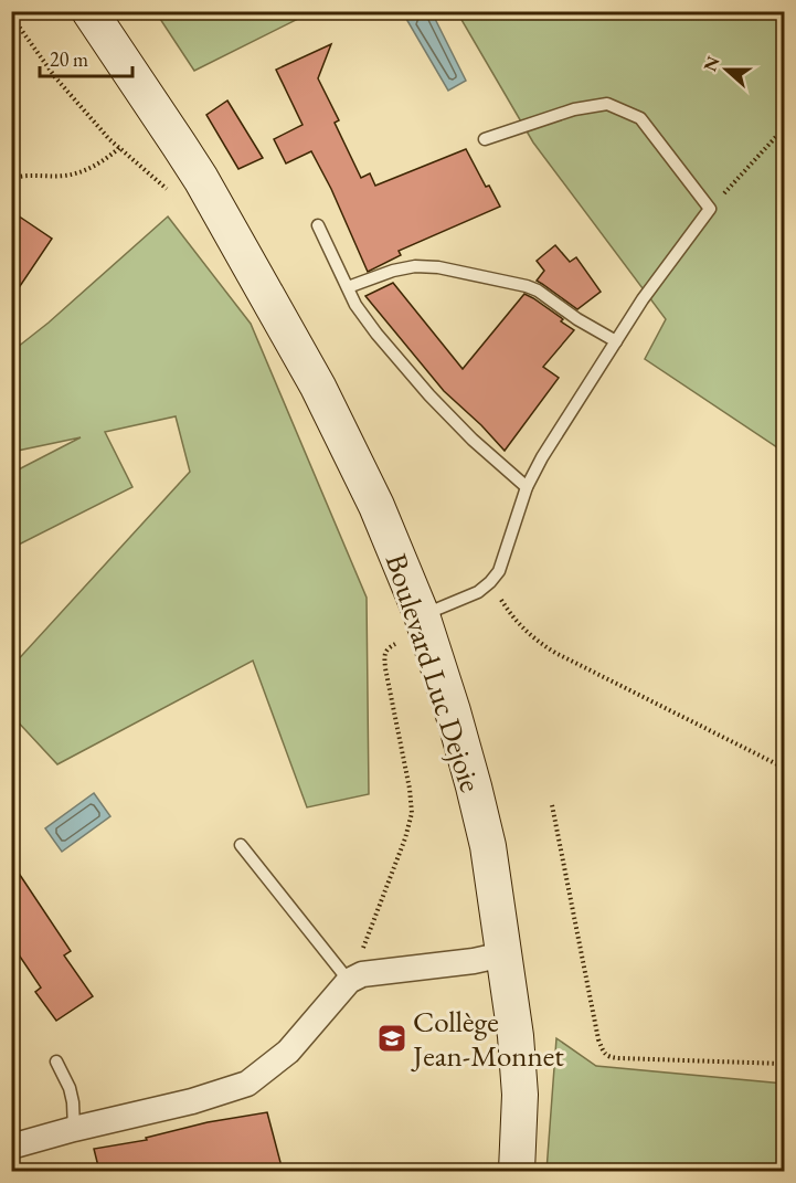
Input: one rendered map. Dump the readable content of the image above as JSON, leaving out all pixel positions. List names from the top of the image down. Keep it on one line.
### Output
{"streets":{"main road":["Boulevard Luc Dejoie"]},"places":{"school or university":["Collège Jean-Monnet"]},"scale_bar":"20 m","north":"left"}
